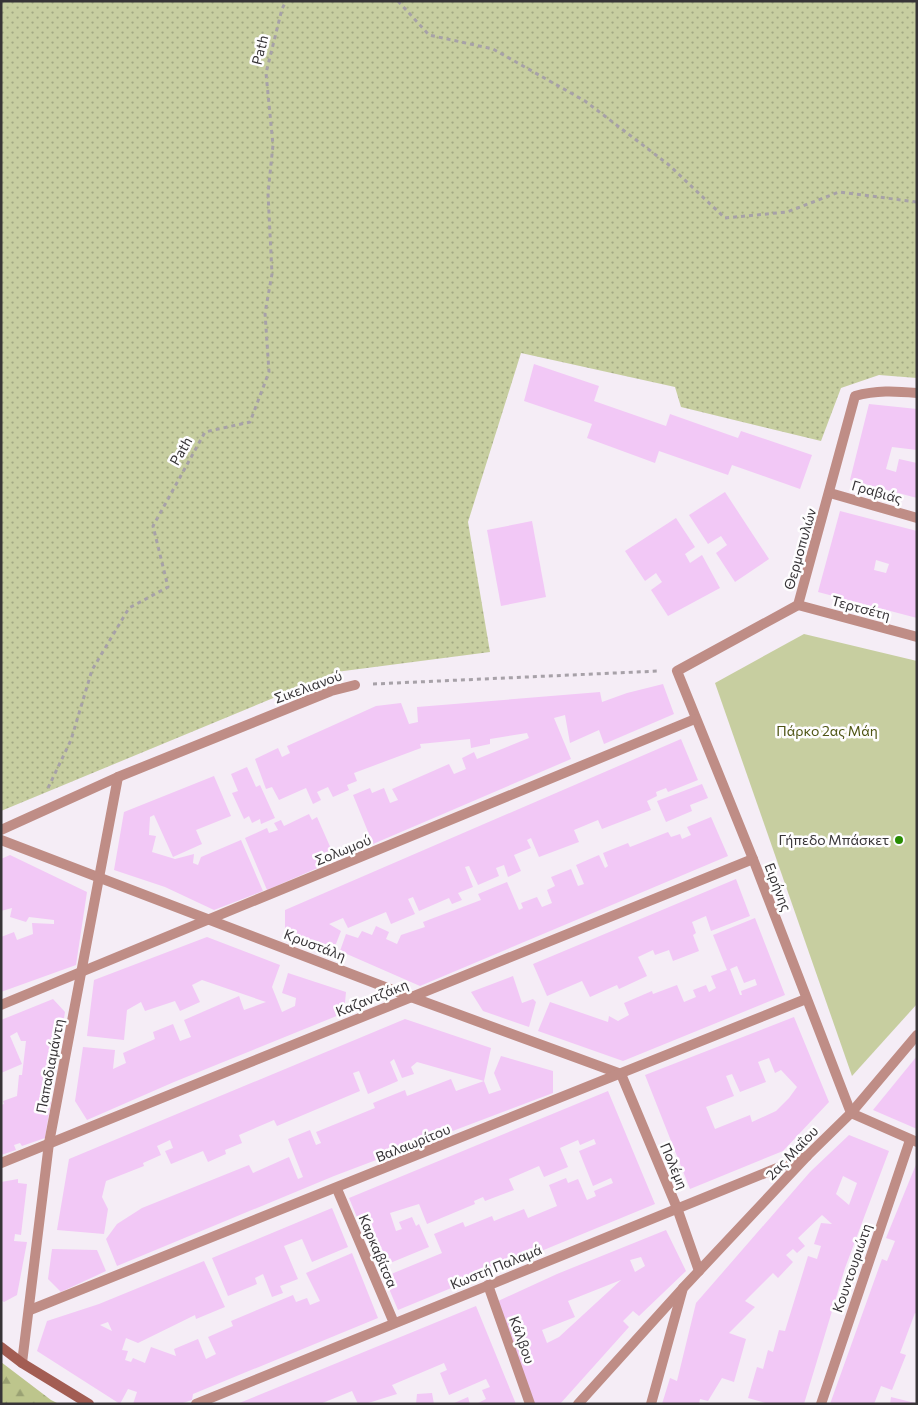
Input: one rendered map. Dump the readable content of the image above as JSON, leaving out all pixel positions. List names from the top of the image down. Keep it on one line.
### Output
{"streets":{"street":["Γραβιάς","Θερμοπυλών","Τερτσέτη","Σικελιανού","Σολωμού","Ειρήνης","Κρυστάλη","Καζαντζάκη","Παπαδιαμάντη","Βαλαωρίτου","2ας Μαΐου","Πολέμη","Καρκαβίτσα","Κωστή Παλαμά","Κουντουριώτη","Κάλβου"],"path":["Path"]},"crossings":[["Path","Σικελιανού"],["Γραβιάς","Θερμοπυλών"],["Θερμοπυλών","Τερτσέτη"],["Θερμοπυλών","Σικελιανού"],["Θερμοπυλών","Ειρήνης"],["Σικελιανού","Ειρήνης"],["Σικελιανού","Παπαδιαμάντη"],["Σολωμού","Ειρήνης"],["Σολωμού","Κρυστάλη"],["Σολωμού","Παπαδιαμάντη"],["Ειρήνης","Καζαντζάκη"],["Ειρήνης","Βαλαωρίτου"],["Ειρήνης","2ας Μαΐου"],["Κρυστάλη","Καζαντζάκη"],["Κρυστάλη","Παπαδιαμάντη"],["Κρυστάλη","Βαλαωρίτου"],["Κρυστάλη","Πολέμη"],["Καζαντζάκη","Παπαδιαμάντη"],["Παπαδιαμάντη","Βαλαωρίτου"],["Βαλαωρίτου","Πολέμη"],["Βαλαωρίτου","Καρκαβίτσα"],["2ας Μαΐου","Πολέμη"],["2ας Μαΐου","Κωστή Παλαμά"],["Πολέμη","Κωστή Παλαμά"],["Καρκαβίτσα","Κωστή Παλαμά"],["Κωστή Παλαμά","Κάλβου"]],"parks":["Πάρκο 2ας Μάη"],"places":["Γήπεδο Μπάσκετ"]}
